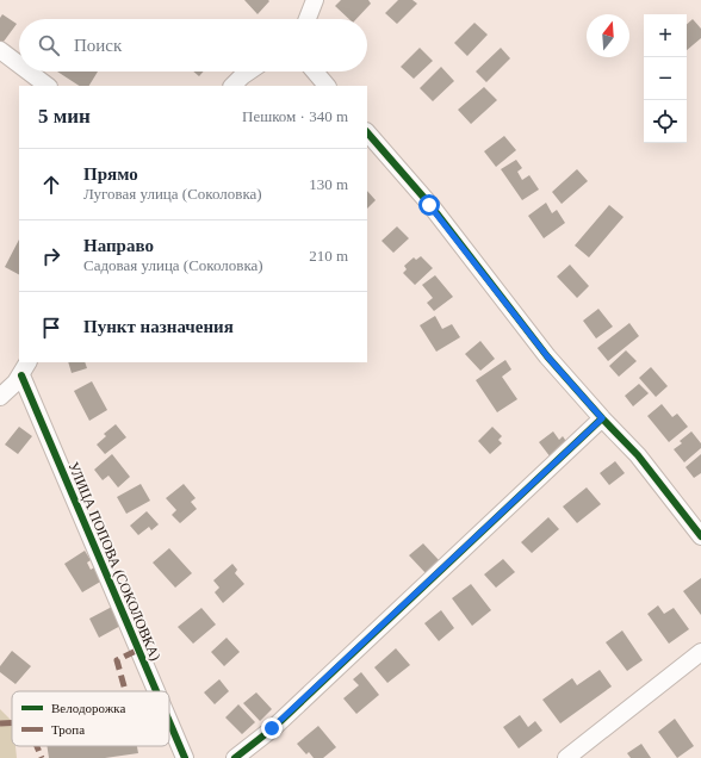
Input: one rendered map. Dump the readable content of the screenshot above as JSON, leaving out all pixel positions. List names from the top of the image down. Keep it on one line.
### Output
{"streets":{"street":["УЛИЦА ПОПОВА (СОКОЛОВКА)"]},"legend":["Велодорожка","Тропа"],"north":"top","page":{"map_buttons":["+","−"],"search":"Поиск","heading":["5 мин","Пешком · 340 m"],"list":[["Прямо","Луговая улица (Соколовка)","130 m"],["Направо","Садовая улица (Соколовка)","210 m"],"Пункт назначения"]}}
